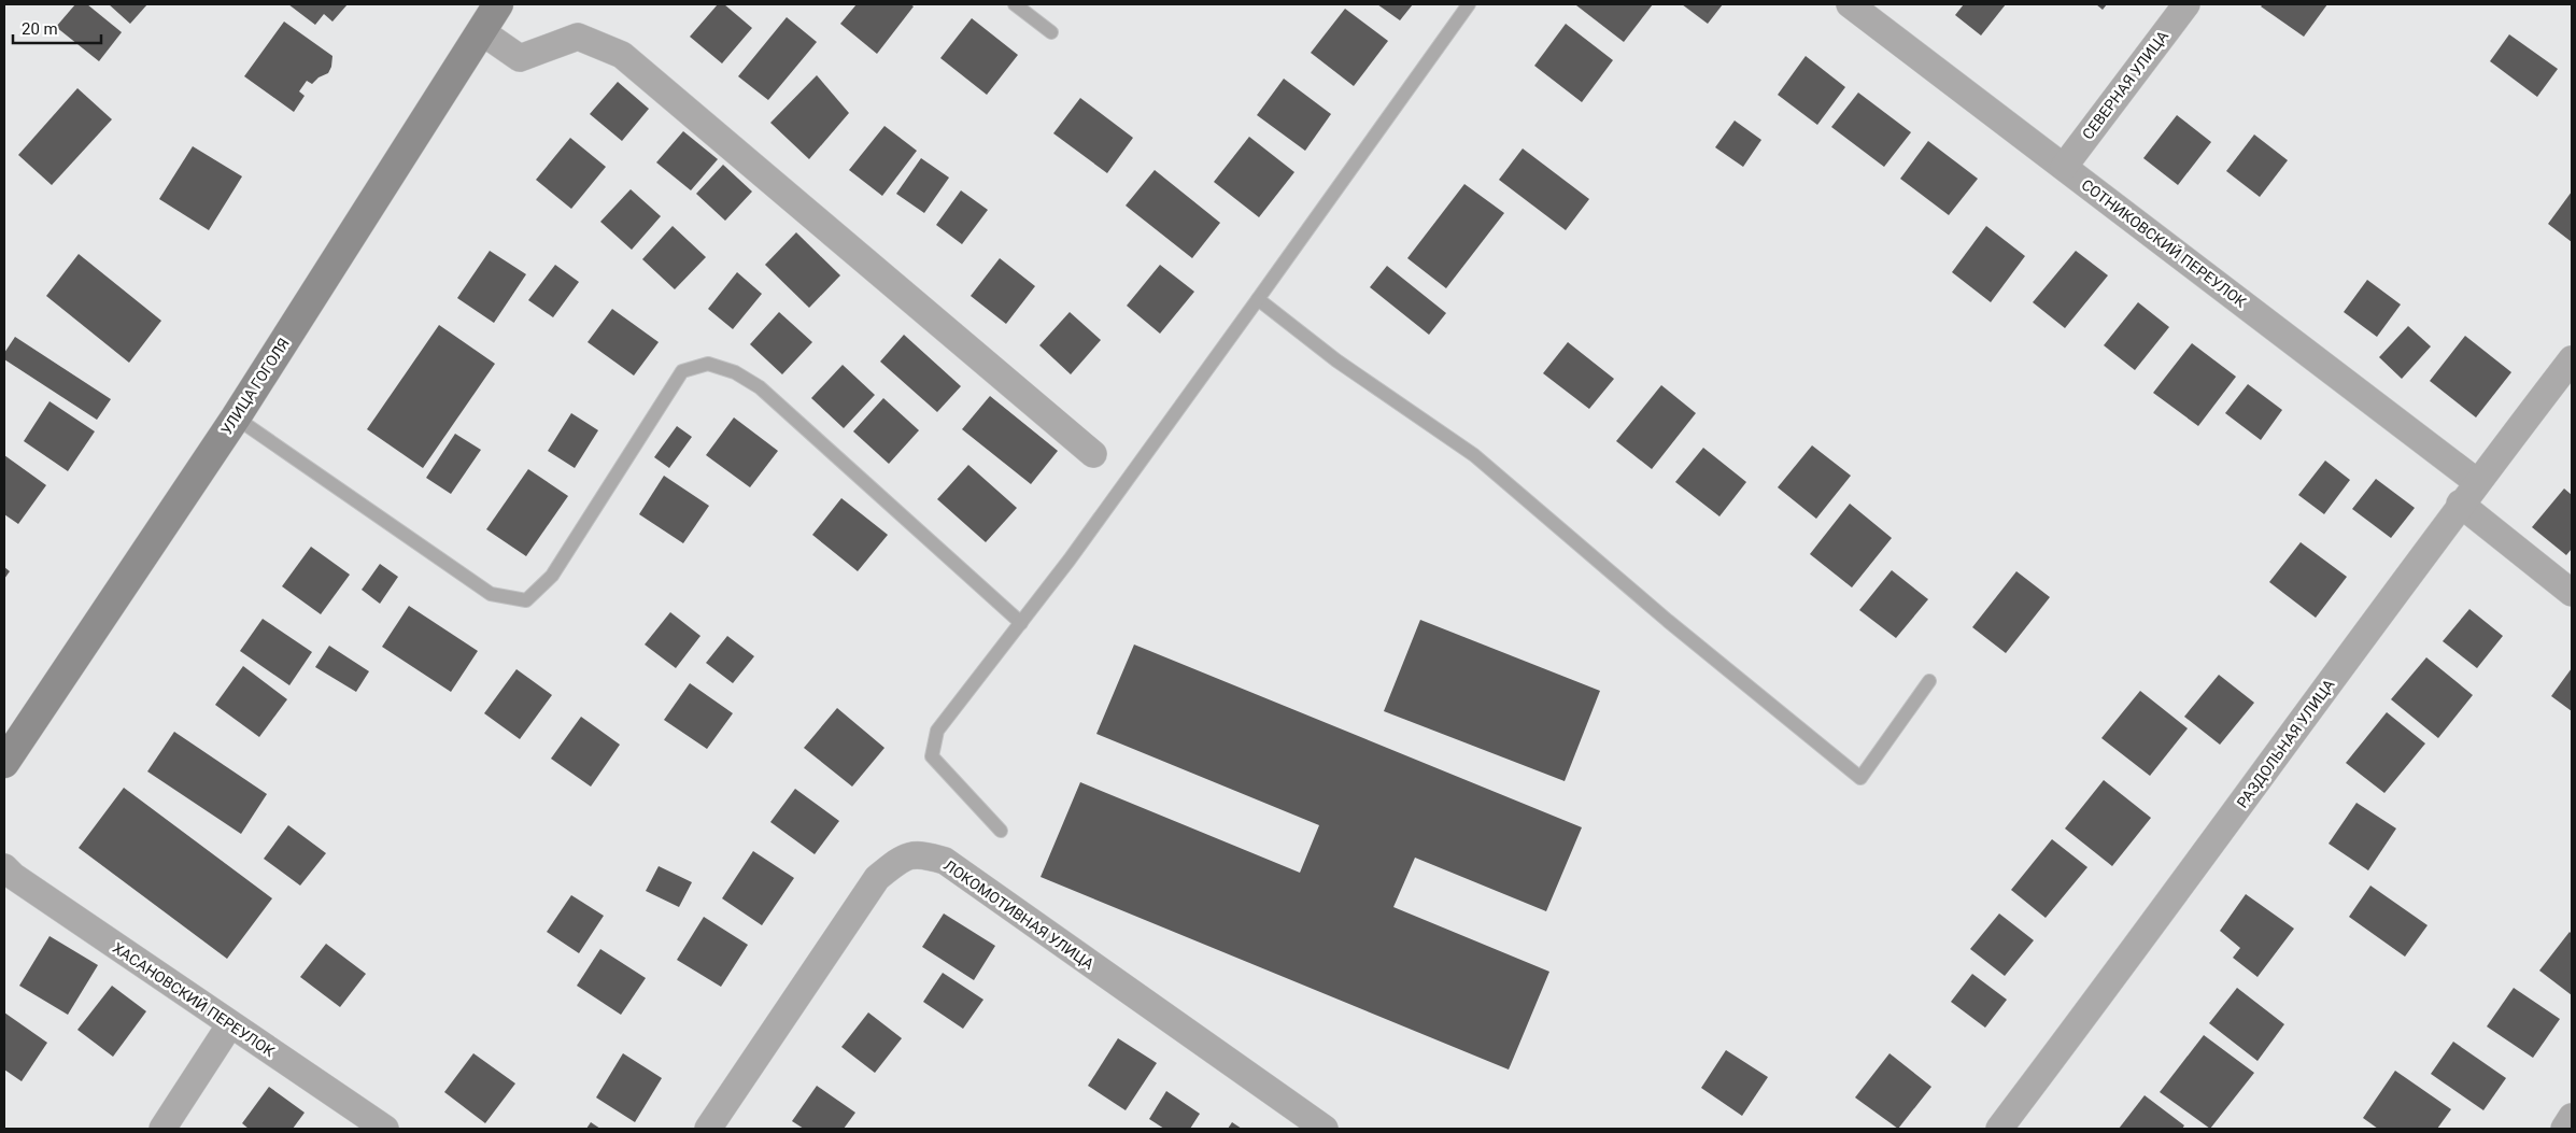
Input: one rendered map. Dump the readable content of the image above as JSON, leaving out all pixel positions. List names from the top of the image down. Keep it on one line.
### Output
{"streets":{"main road":["УЛИЦА ГОГОЛЯ"],"street":["СЕВЕРНАЯ УЛИЦА","СОТНИКОВСКИЙ ПЕРЕУЛОК","РАЗДОЛЬНАЯ УЛИЦА","ЛОКОМОТИВНАЯ УЛИЦА","ХАСАНОВСКИЙ ПЕРЕУЛОК"]},"crossings":[["СЕВЕРНАЯ УЛИЦА","СОТНИКОВСКИЙ ПЕРЕУЛОК"],["СОТНИКОВСКИЙ ПЕРЕУЛОК","РАЗДОЛЬНАЯ УЛИЦА"]],"scale_bar":"20 m"}
